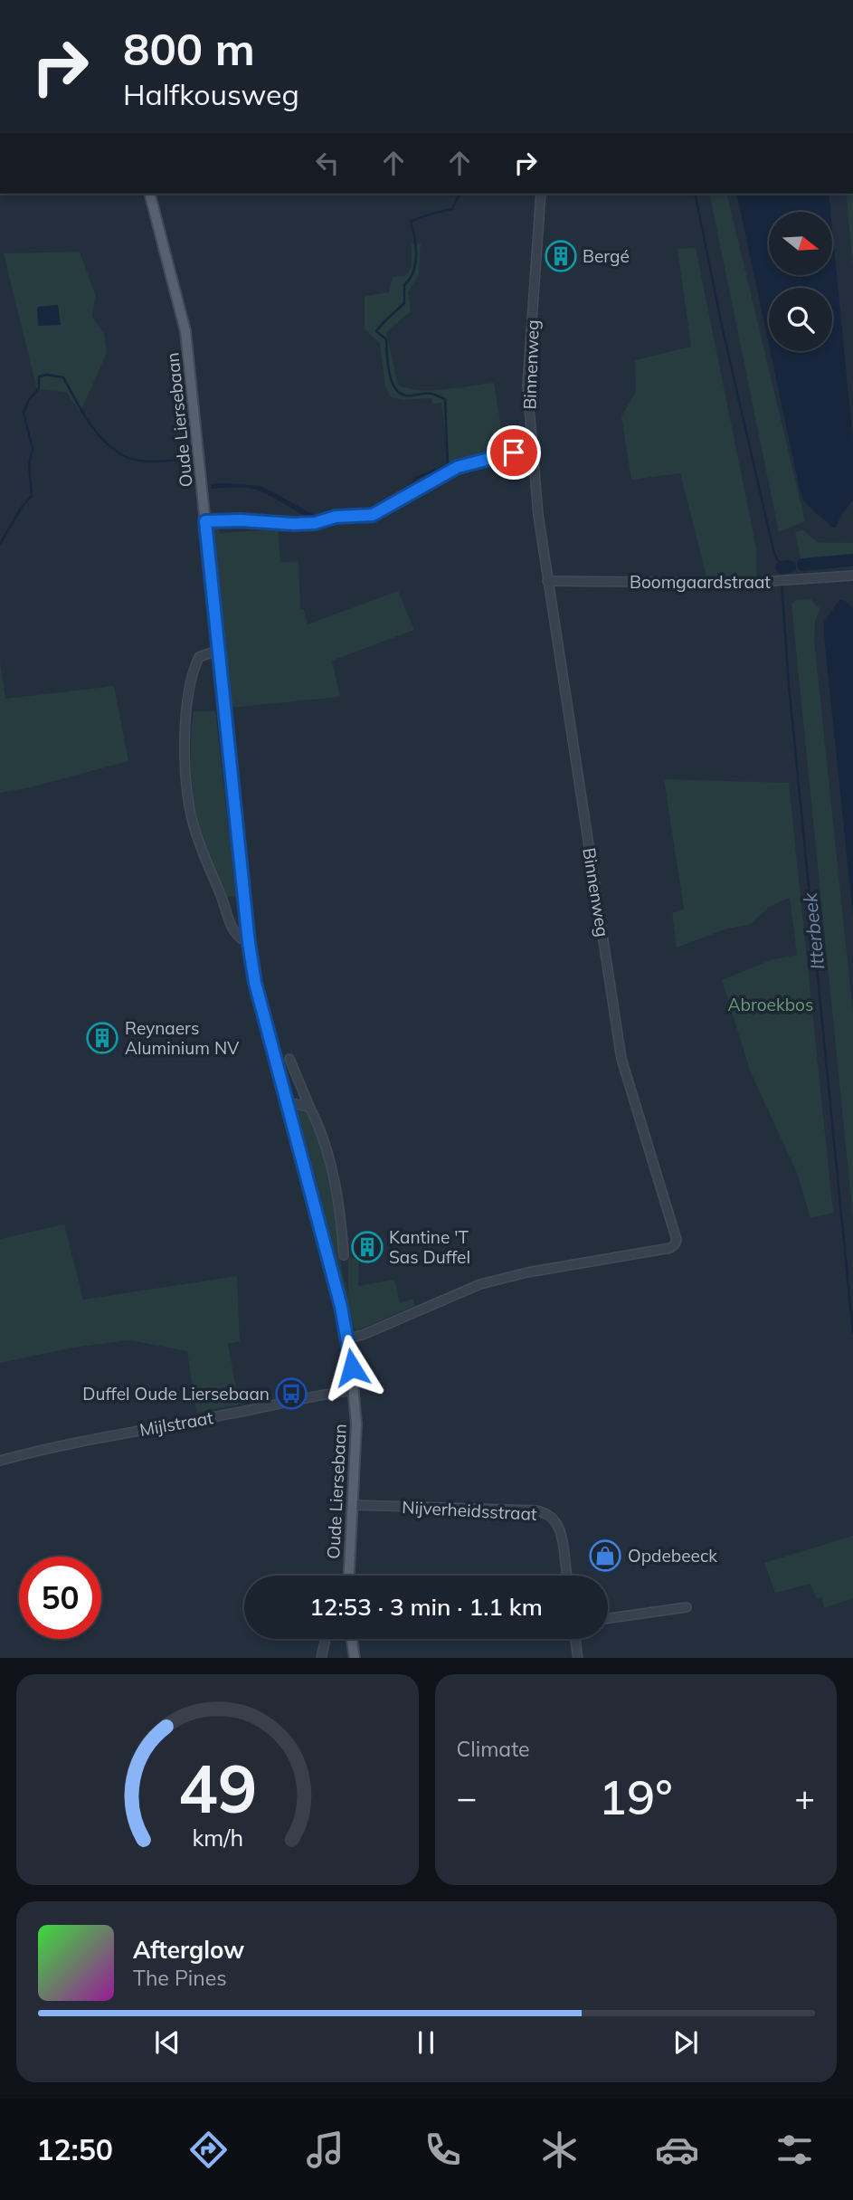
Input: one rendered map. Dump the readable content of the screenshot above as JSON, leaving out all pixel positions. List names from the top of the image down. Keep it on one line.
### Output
{"streets":{"main road":["Oude Liersebaan"],"street":["Binnenweg","Boomgaardstraat","Mijlstraat","Nijverheidsstraat"]},"crossings":[["Binnenweg","Oude Liersebaan"],["Binnenweg","Boomgaardstraat"],["Oude Liersebaan","Mijlstraat"],["Oude Liersebaan","Nijverheidsstraat"]],"water":["Itterbeek"],"parks":["Abroekbos"],"places":{"building":["Bergé","Reynaers Aluminium NV","Kantine 'T Sas Duffel"],"bus stop":["Duffel Oude Liersebaan"],"shop":["Opdebeeck"]},"north":"right","page":{"turn":["800 m","Halfkousweg"],"limit":"50","trip":"12:53 · 3 min · 1.1 km","tile":"Climate","heat":["−","19°","+"],"song":["Afterglow","The Pines"],"tabs":"12:50","gauge":["49","km/h"]}}
